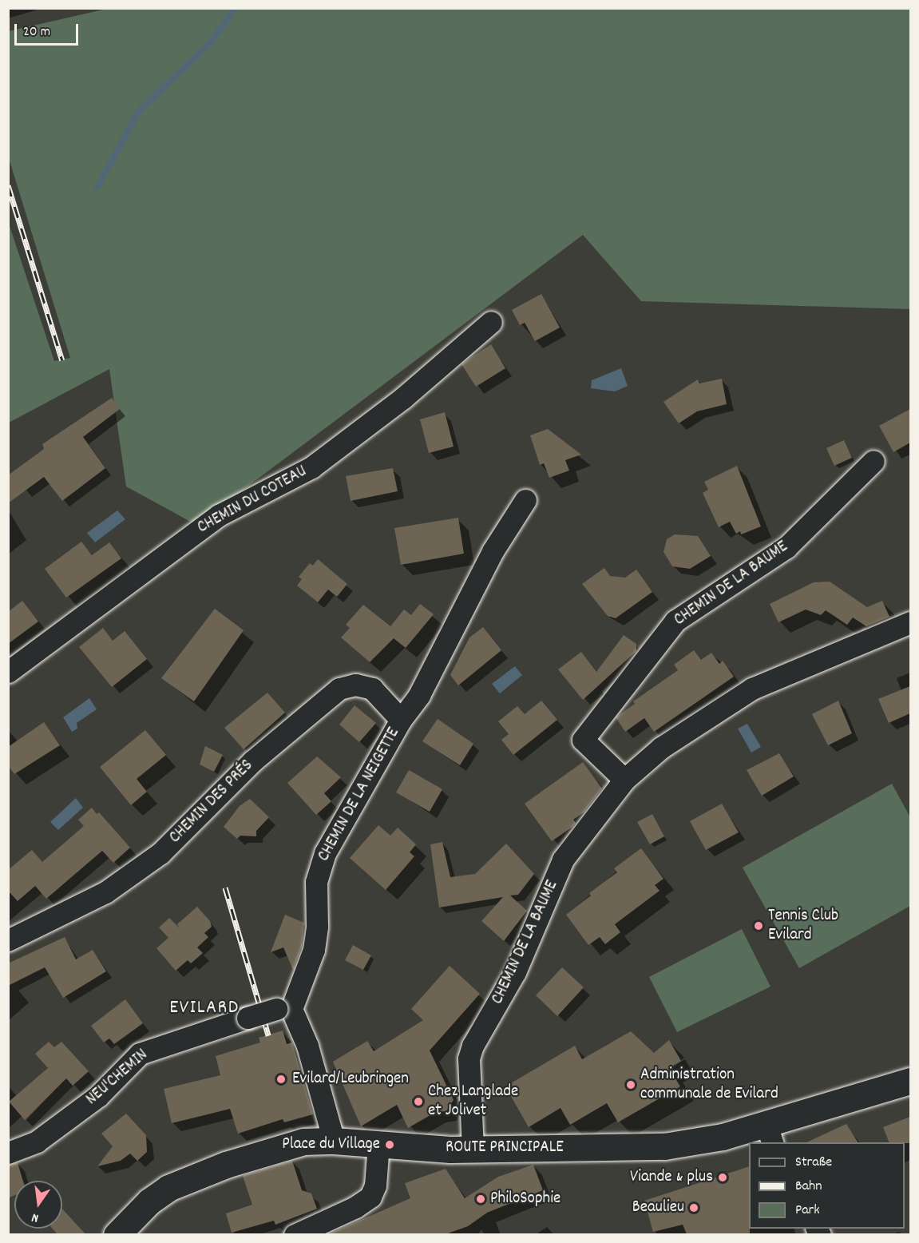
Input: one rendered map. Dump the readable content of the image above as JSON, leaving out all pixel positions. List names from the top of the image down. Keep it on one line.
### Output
{"streets":{"street":["CHEMIN DU COTEAU","CHEMIN DE LA BAUME","CHEMIN DE LA NEIGETTE","CHEMIN DES PRÉS","NEU'CHEMIN","ROUTE PRINCIPALE"]},"crossings":[["CHEMIN DE LA BAUME","ROUTE PRINCIPALE"],["CHEMIN DE LA NEIGETTE","CHEMIN DES PRÉS"],["CHEMIN DE LA NEIGETTE","NEU'CHEMIN"]],"districts":["EVILARD"],"places":["Tennis Club Evilard","Evilard/Leubringen","Administration communale de Evilard","Chez Langlade et Jolivet","Place du Village","Viande & plus","PhiloSophie","Beaulieu"],"legend":["Straße","Bahn","Park"],"scale_bar":"20 m","north":"bottom"}
